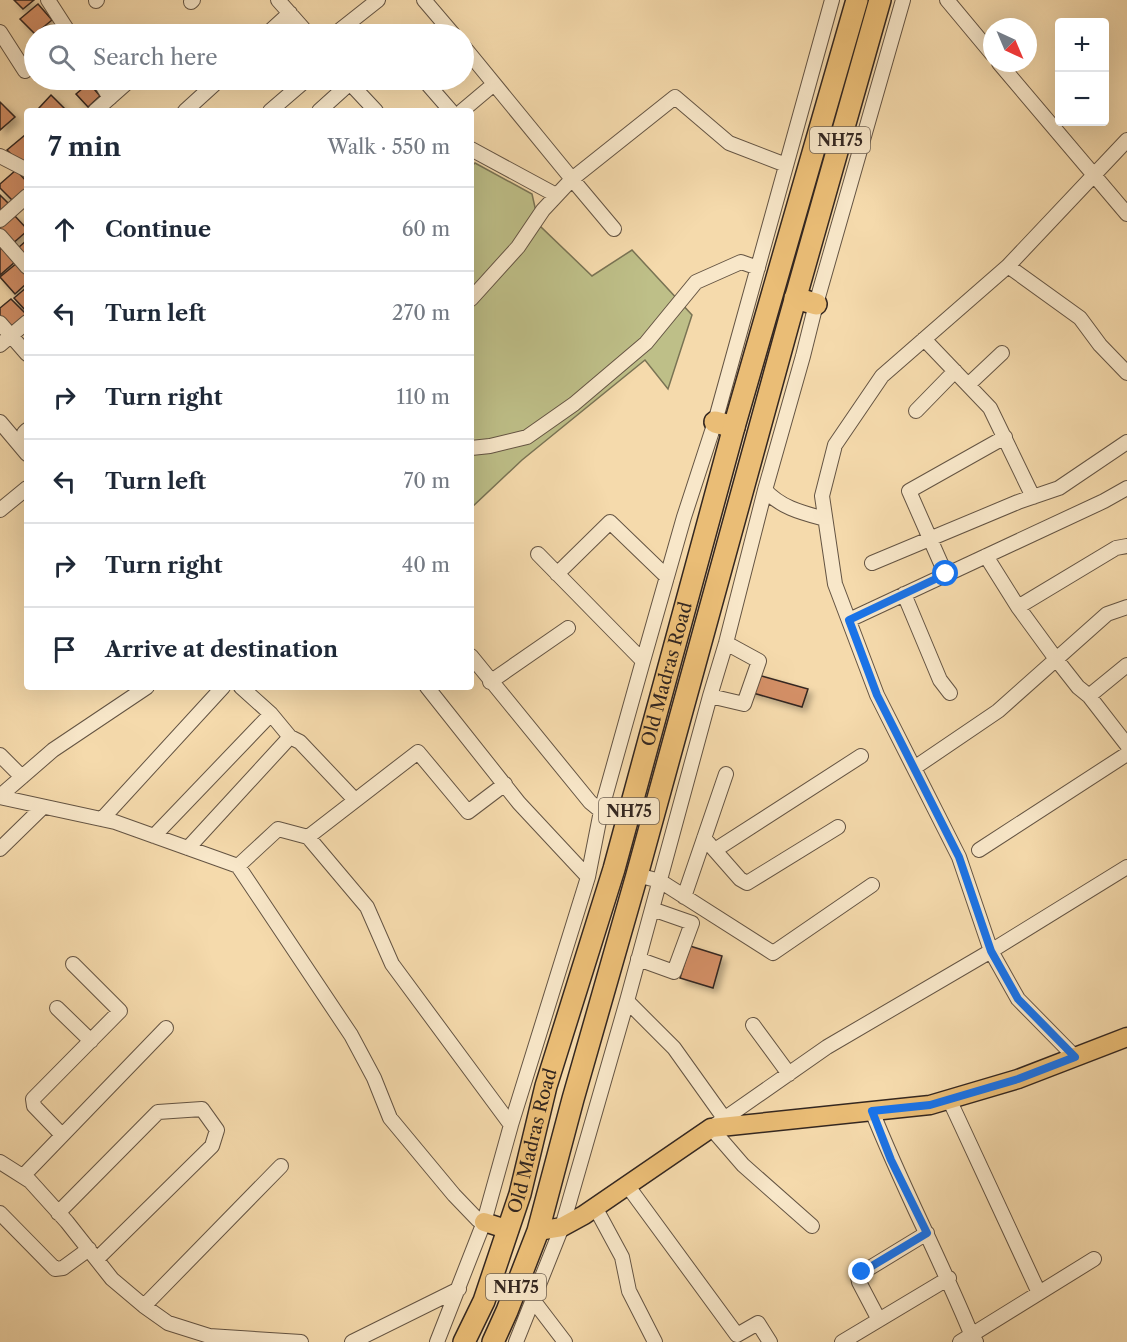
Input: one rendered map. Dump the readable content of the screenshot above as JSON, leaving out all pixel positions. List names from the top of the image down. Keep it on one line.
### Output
{"streets":{"highway":["NH75","Old Madras Road"]},"north":"bottom right","page":{"map_buttons":["+","−"],"search":"Search here","heading":["7 min","Walk · 550 m"],"list":[["Continue","60 m"],["Turn left","270 m"],["Turn right","110 m"],["Turn left","70 m"],["Turn right","40 m"],"Arrive at destination"]}}
